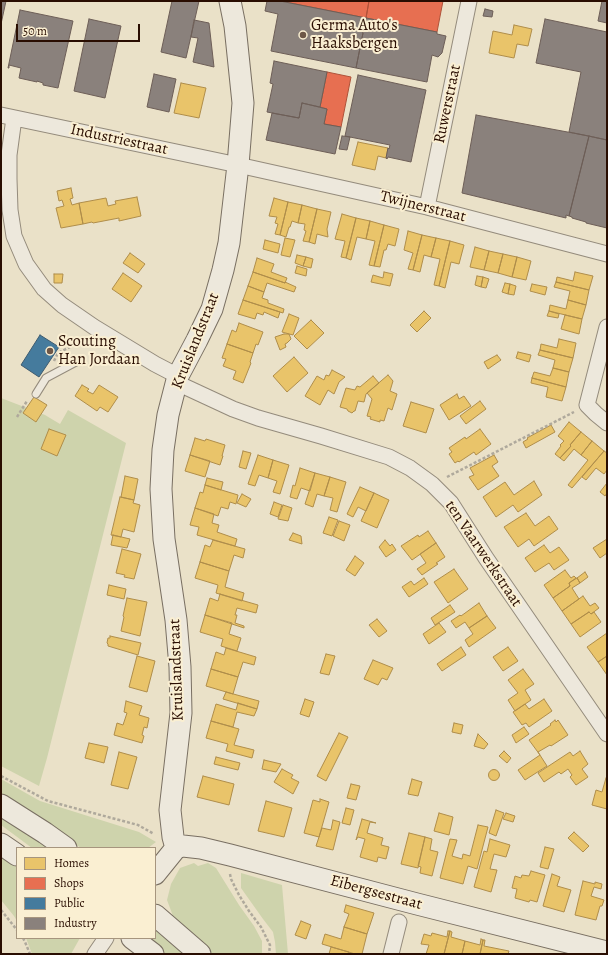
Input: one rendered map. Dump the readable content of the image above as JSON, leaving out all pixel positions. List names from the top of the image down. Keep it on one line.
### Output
{"streets":{"street":["Ruwerstraat","Industriestraat","Twijnerstraat","Kruislandstraat","ten Vaarwerkstraat","Eibergsestraat"]},"crossings":[["Ruwerstraat","Twijnerstraat"],["Industriestraat","Twijnerstraat"],["Industriestraat","Kruislandstraat"],["Industriestraat","ten Vaarwerkstraat"],["Twijnerstraat","Kruislandstraat"],["Kruislandstraat","ten Vaarwerkstraat"],["Kruislandstraat","Eibergsestraat"]],"places":["Germa Auto's Haaksbergen","Scouting Han Jordaan"],"legend":["Homes","Shops","Public","Industry"],"scale_bar":"50 m"}
